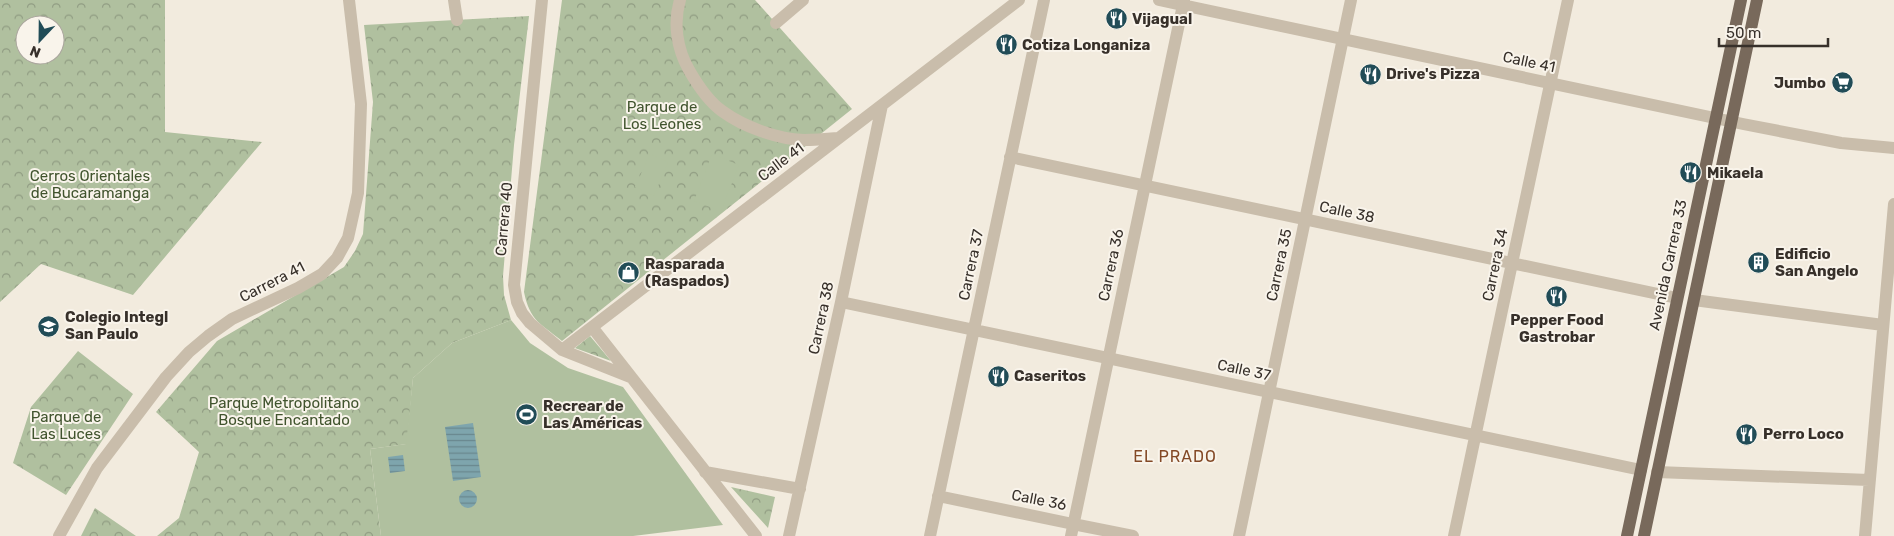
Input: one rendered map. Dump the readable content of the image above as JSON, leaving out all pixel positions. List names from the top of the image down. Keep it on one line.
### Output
{"streets":{"main road":["Avenida Carrera 33"],"street":["Calle 41","Calle 38","Carrera 40","Carrera 37","Carrera 36","Carrera 35","Carrera 34","Carrera 41","Carrera 38","Calle 37","Calle 36"]},"crossings":[["Calle 41","Carrera 40"],["Calle 41","Carrera 36"],["Calle 41","Carrera 35"],["Calle 41","Carrera 34"],["Calle 41","Avenida Carrera 33"],["Calle 41","Carrera 38"],["Calle 38","Carrera 37"],["Calle 38","Carrera 36"],["Calle 38","Carrera 35"],["Calle 38","Carrera 34"],["Calle 38","Avenida Carrera 33"],["Carrera 37","Calle 37"],["Carrera 37","Calle 36"],["Carrera 36","Calle 37"],["Carrera 36","Calle 36"],["Carrera 35","Calle 37"],["Carrera 34","Calle 37"],["Avenida Carrera 33","Calle 37"],["Carrera 38","Calle 37"]],"districts":["EL PRADO"],"parks":["Parque de Los Leones","Cerros Orientales de Bucaramanga","Parque Metropolitano Bosque Encantado","Parque de Las Luces"],"places":{"restaurant":["Vijagual","Cotiza Longaniza","Drive's Pizza","Mikaela","Pepper Food Gastrobar","Caseritos","Perro Loco"],"supermarket":["Jumbo"],"building":["Edificio San Angelo"],"shop":["Rasparada (Raspados)"],"school or university":["Colegio Integl San Paulo"],"sports":["Recrear de Las Américas"]},"scale_bar":"50 m","north":"bottom"}
